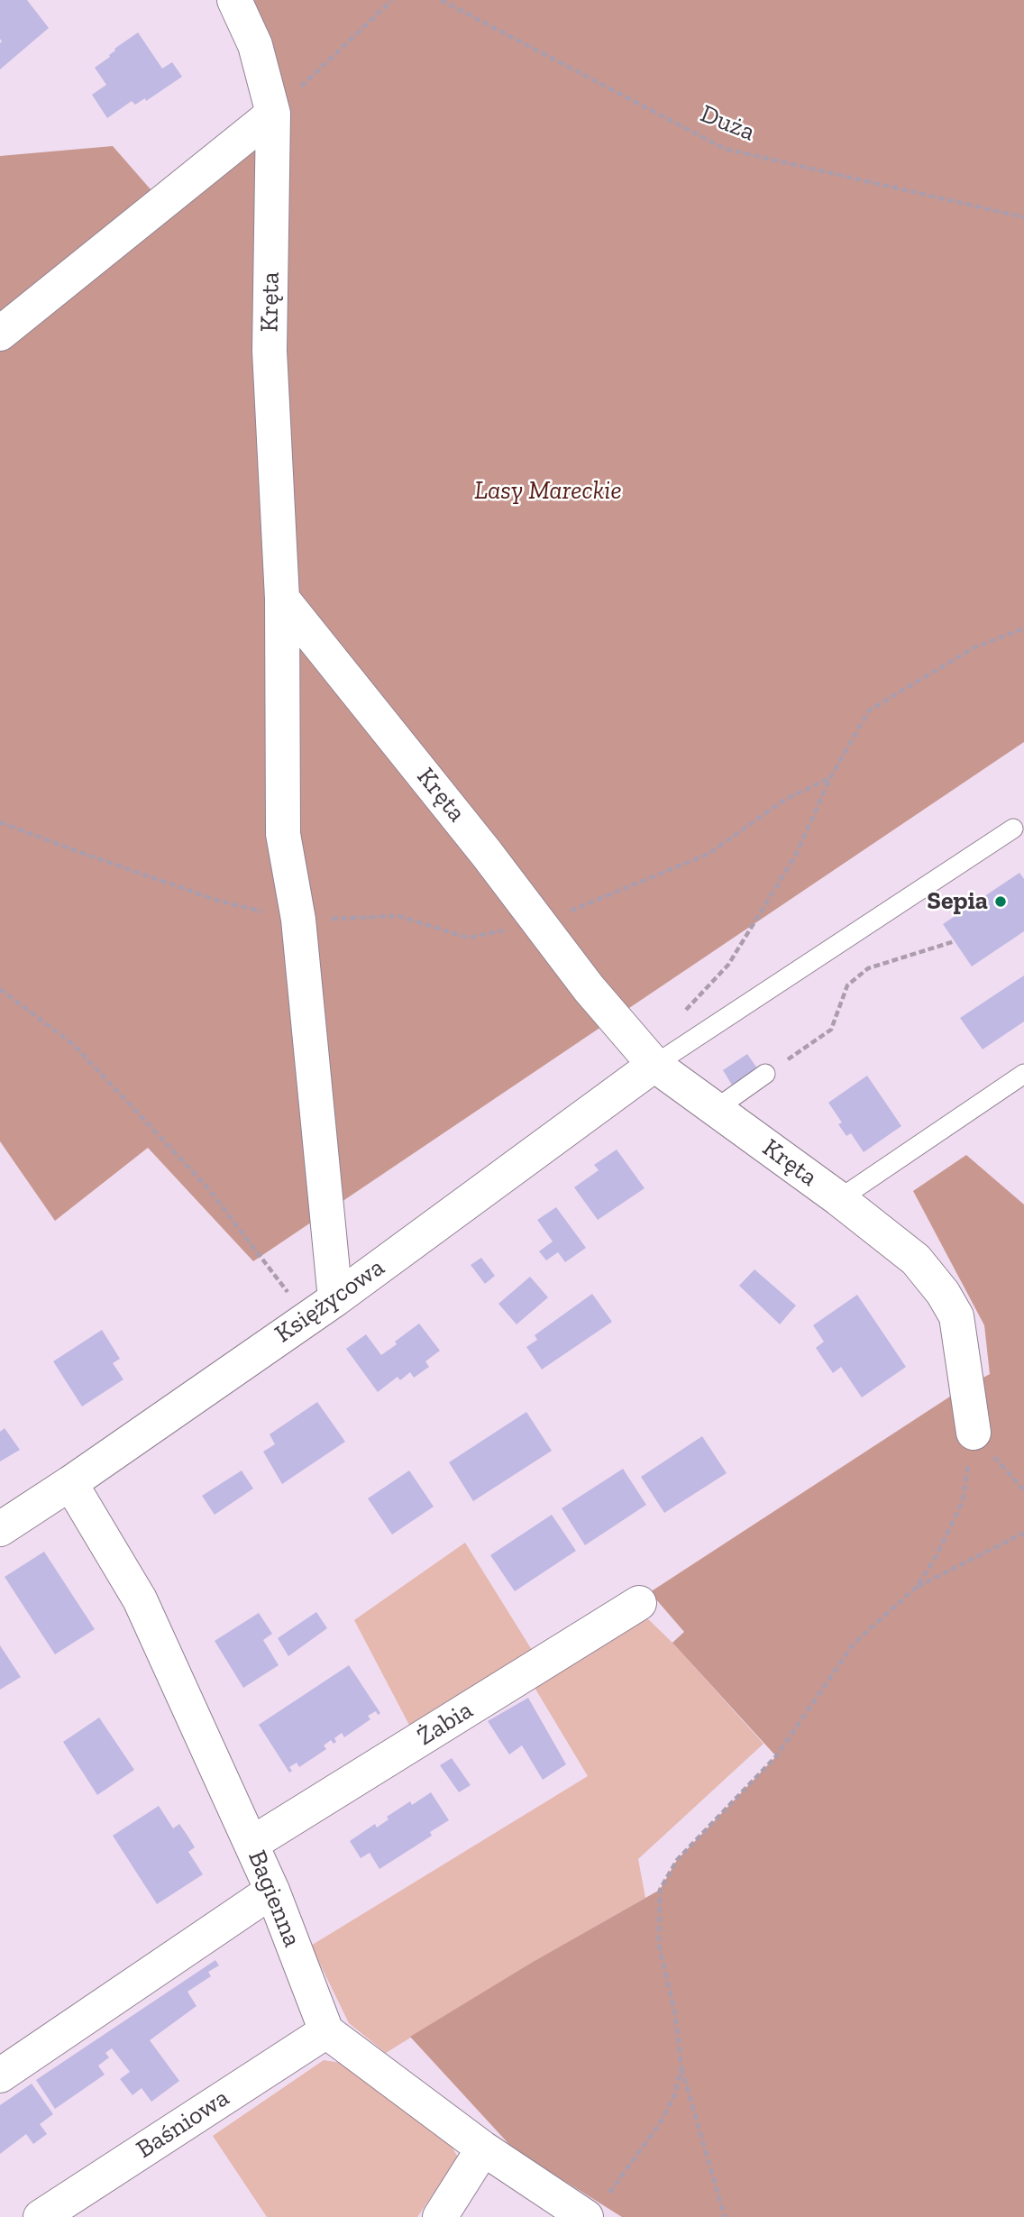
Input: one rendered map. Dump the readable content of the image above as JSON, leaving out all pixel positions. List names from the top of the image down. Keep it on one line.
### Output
{"streets":{"street":["Kręta","Księżycowa","Żabia","Bagienna","Baśniowa"],"path":["Duża"]},"crossings":[["Kręta","Księżycowa"],["Księżycowa","Bagienna"],["Żabia","Bagienna"],["Bagienna","Baśniowa"]],"parks":["Lasy Mareckie"],"places":["Sepia"]}
